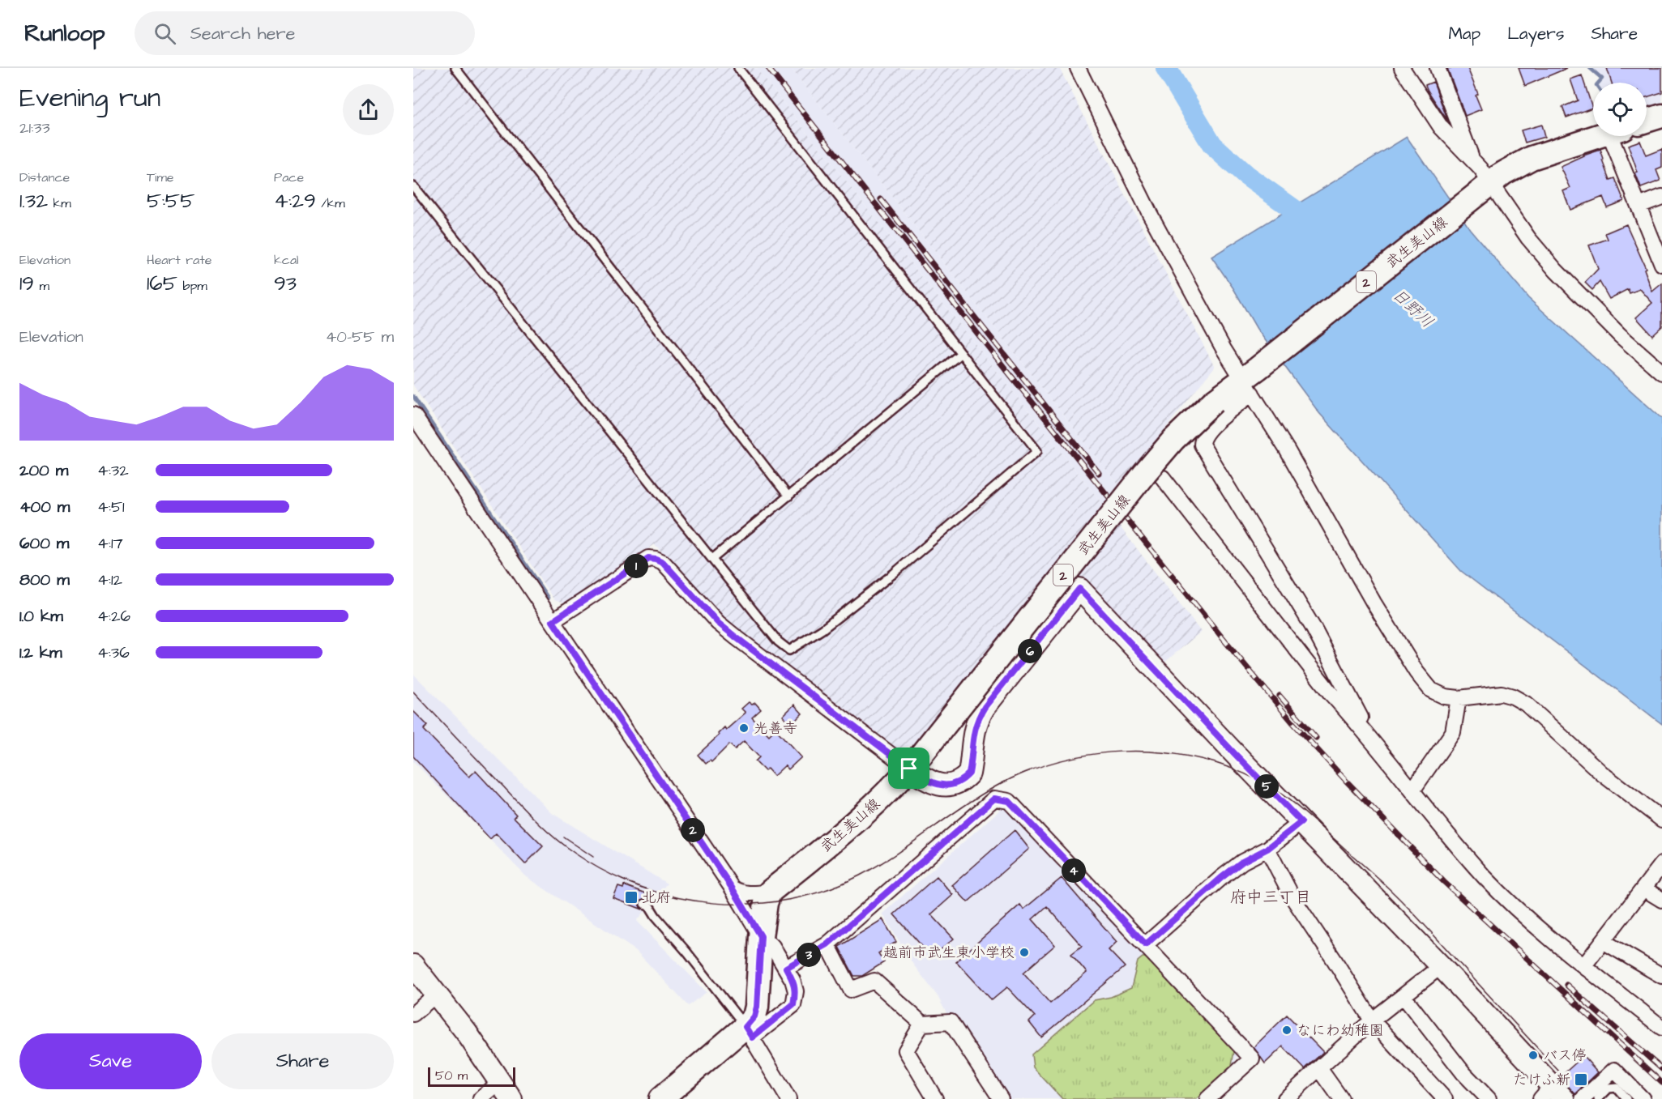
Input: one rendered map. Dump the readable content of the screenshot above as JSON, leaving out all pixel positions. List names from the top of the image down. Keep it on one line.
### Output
{"streets":{"main road":["武生美山線","2"]},"districts":["府中三丁目"],"water":["日野川"],"places":{"other":["光善寺","越前市武生東小学校","なにわ幼稚園","バス停"],"transit":["北府","たけふ新"]},"scale_bar":"50 m","page":{"header":"Runloop","search":"Search here","nav":["Map","Layers","Share"],"heading":["Evening run","21:33"],"stats":[["Distance","1.32 km"],["Time","5:55"],["Pace","4:29 /km"],["Elevation","19 m"],["Heart rate","165 bpm"],["kcal","93"]],"chart":["Elevation","40–55 m"],"list":[{"name":"200 m","note":"4:32"},{"name":"400 m","note":"4:51"},{"name":"600 m","note":"4:17"},{"name":"800 m","note":"4:12"},{"name":"1.0 km","note":"4:26"},{"name":"1.2 km","note":"4:36"}],"pins":["1","6","5","2","4","3"],"buttons":["Save","Share"],"scale":"50 m"}}
